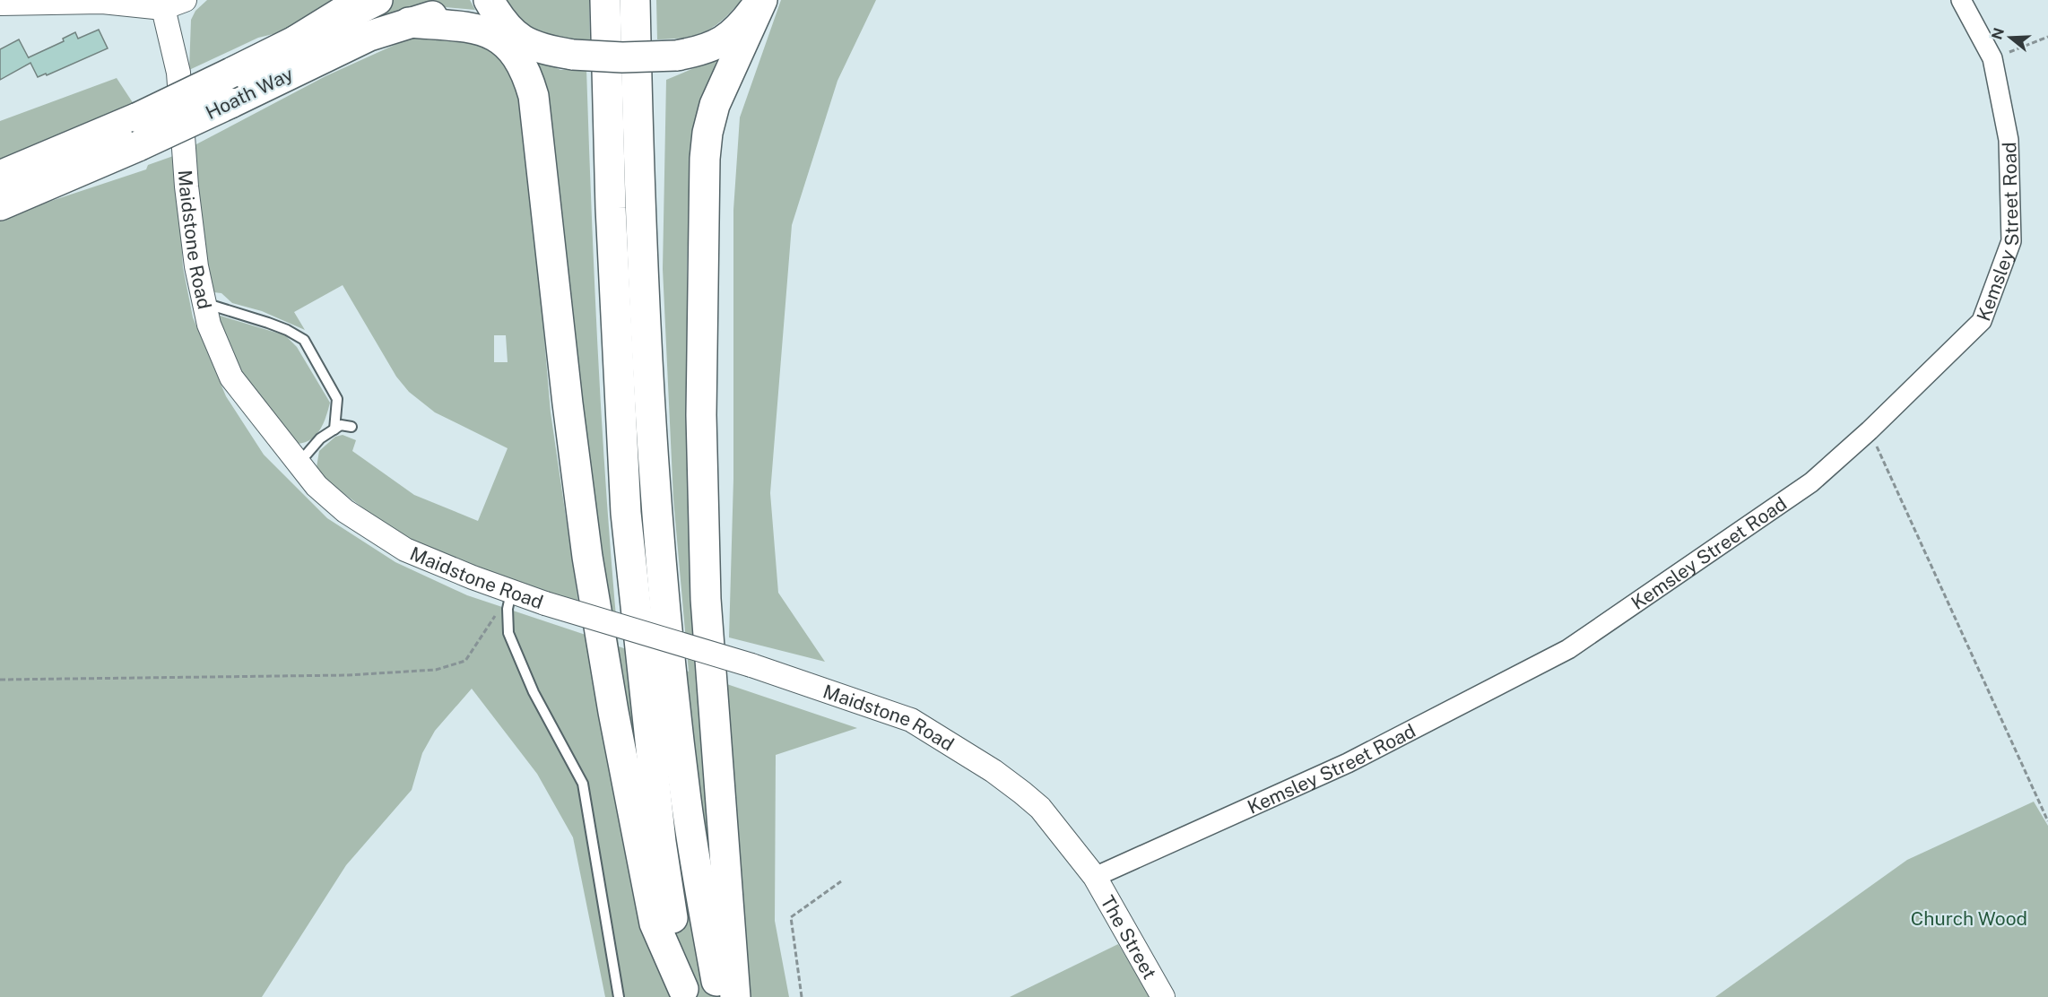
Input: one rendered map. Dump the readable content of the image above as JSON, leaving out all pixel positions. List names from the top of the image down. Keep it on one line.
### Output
{"streets":{"main road":["Hoath Way"],"street":["Kemsley Street Road","Maidstone Road","The Street"]},"crossings":[["Kemsley Street Road","Maidstone Road"],["Kemsley Street Road","The Street"],["Maidstone Road","The Street"]],"parks":["Church Wood"],"north":"left"}
